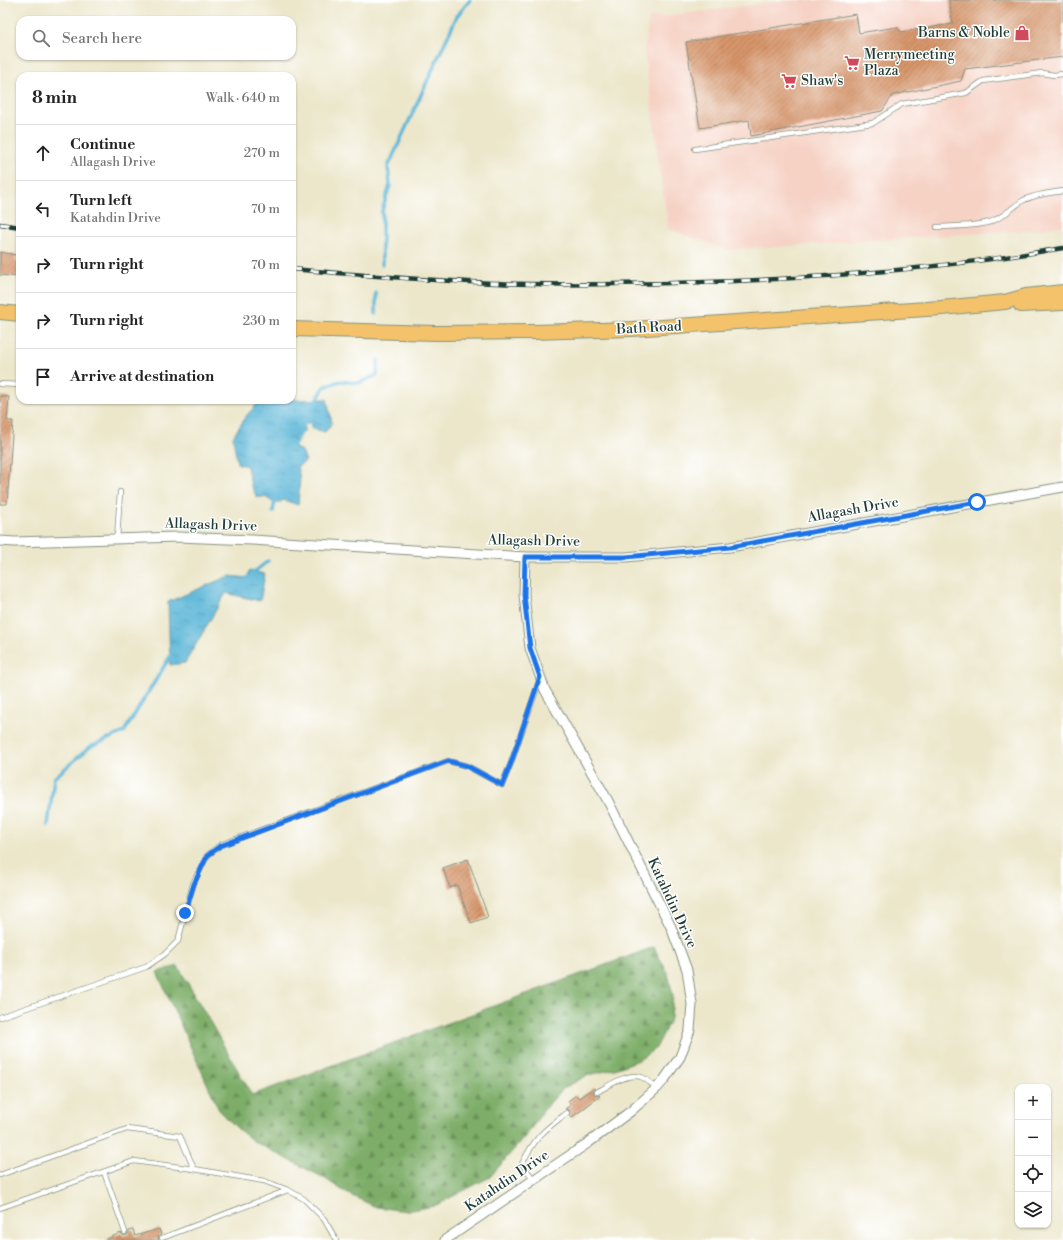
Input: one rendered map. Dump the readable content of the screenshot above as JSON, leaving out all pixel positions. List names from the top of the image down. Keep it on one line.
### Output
{"streets":{"main road":["Bath Road"],"street":["Allagash Drive","Katahdin Drive"]},"crossings":[["Allagash Drive","Katahdin Drive"]],"places":{"shop":["Barns & Noble"],"supermarket":["Merrymeeting Plaza","Shaw's"]},"page":{"search":"Search here","heading":["8 min","Walk · 640 m"],"list":[["Continue","Allagash Drive","270 m"],["Turn left","Katahdin Drive","70 m"],["Turn right","70 m"],["Turn right","230 m"],"Arrive at destination"],"map_buttons":["+","−"]}}
